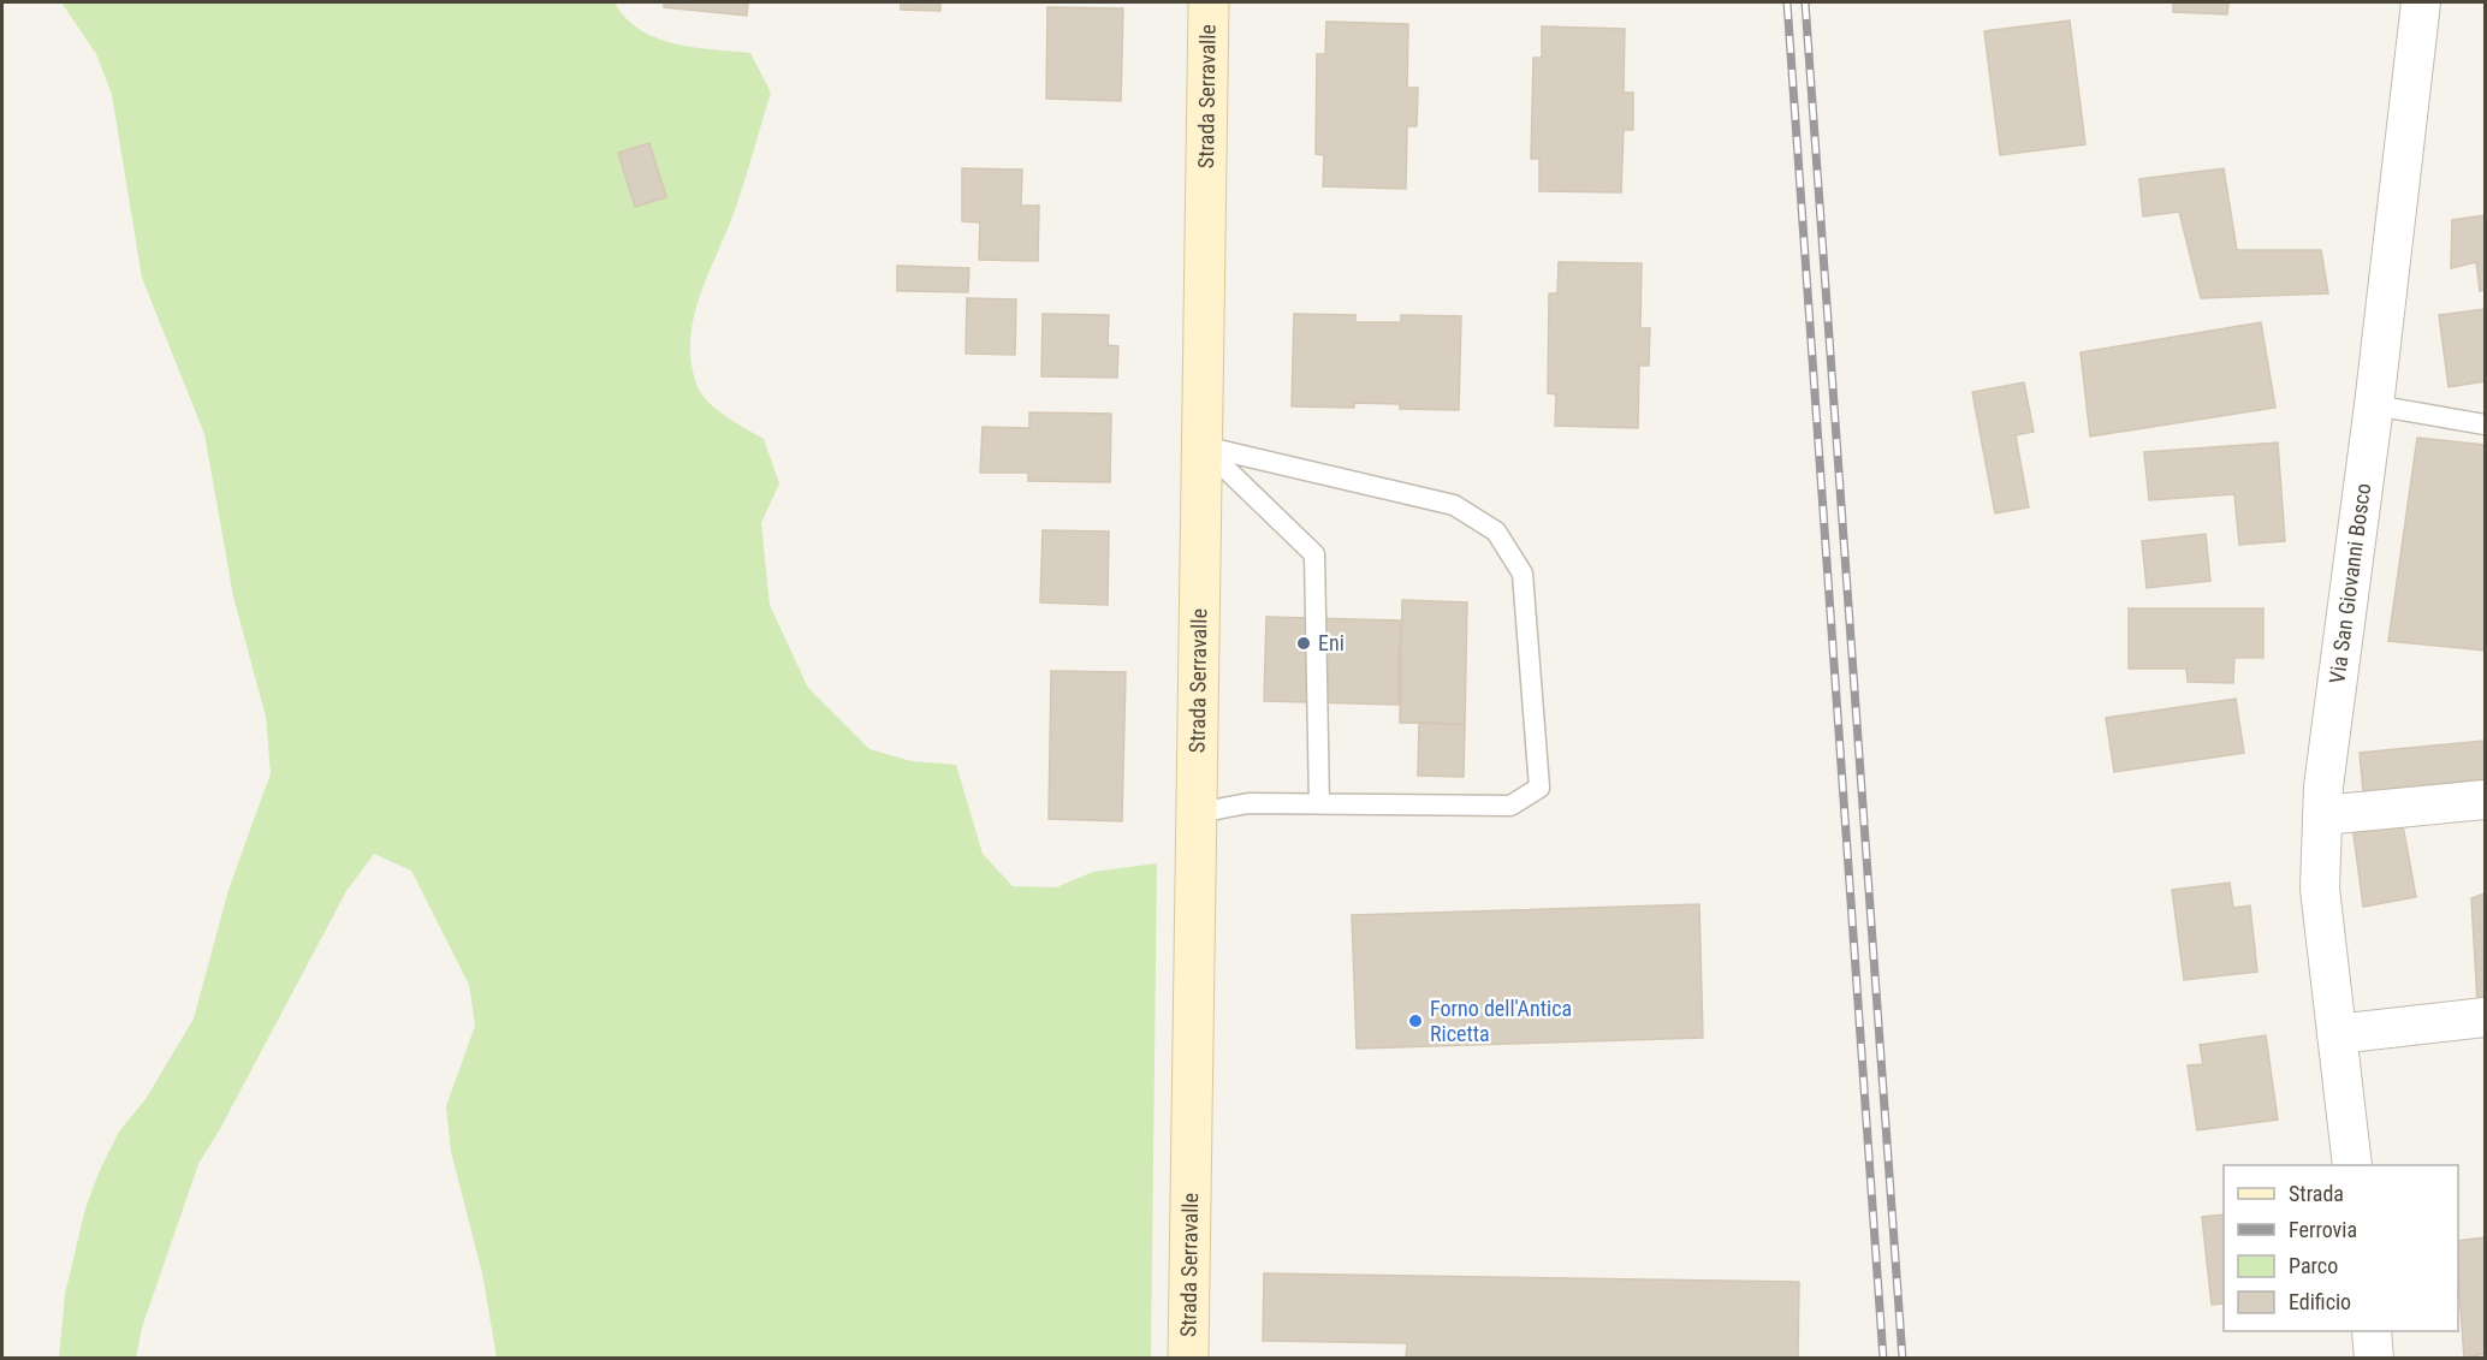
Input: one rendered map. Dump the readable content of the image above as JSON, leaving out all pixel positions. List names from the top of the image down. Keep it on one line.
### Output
{"streets":{"main road":["Strada Serravalle"],"street":["Via San Giovanni Bosco"]},"places":["Eni","Forno dell'Antica Ricetta"],"legend":["Strada","Ferrovia","Parco","Edificio"]}
